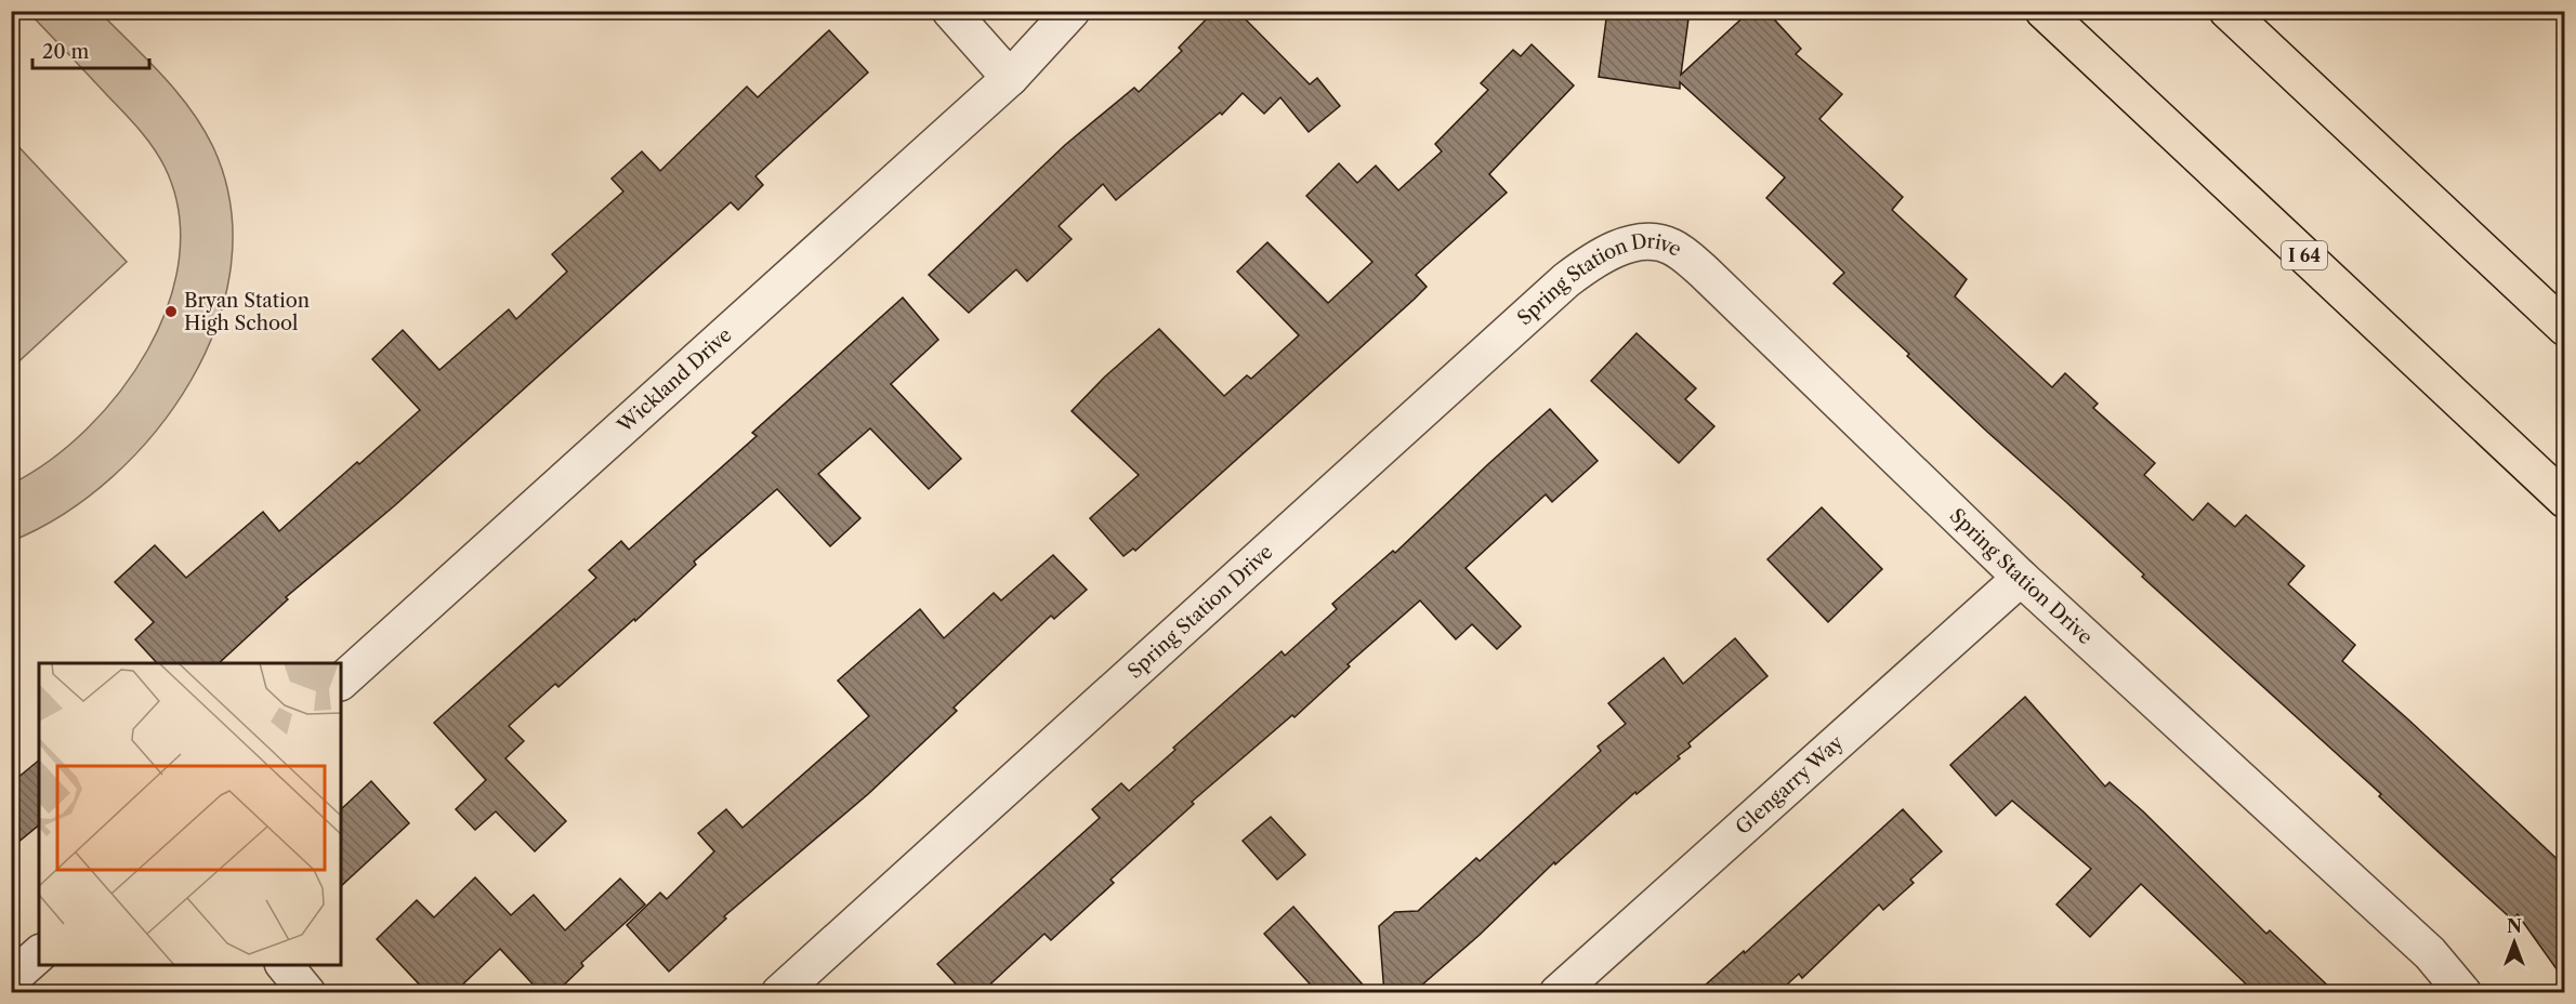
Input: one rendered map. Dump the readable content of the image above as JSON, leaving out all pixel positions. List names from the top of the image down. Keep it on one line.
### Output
{"streets":{"highway":["I 64"],"street":["Spring Station Drive","Wickland Drive","Glengarry Way"]},"crossings":[["Spring Station Drive","Glengarry Way"]],"places":["Bryan Station High School"],"scale_bar":"20 m","north":"top"}
